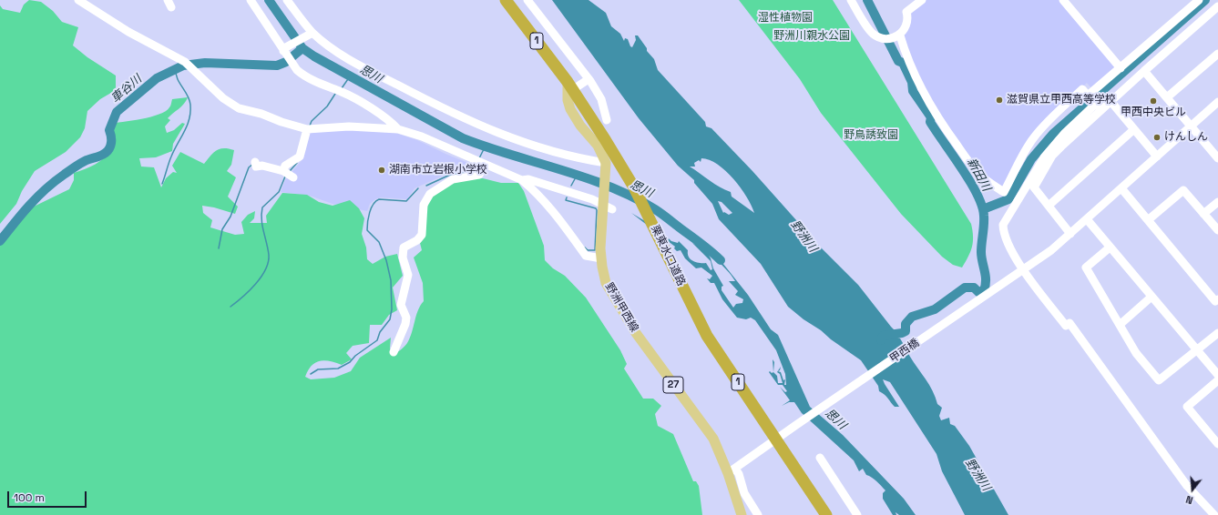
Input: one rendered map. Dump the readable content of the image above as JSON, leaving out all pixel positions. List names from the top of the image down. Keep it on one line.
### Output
{"streets":{"highway":["1","栗東水口道路"],"main road":["野洲甲西線","27"],"street":["甲西橋"]},"crossings":[["栗東水口道路","野洲甲西線"],["栗東水口道路","甲西橋"],["野洲甲西線","甲西橋"]],"water":["思川","車谷川","新田川","野洲川"],"parks":["湿性植物園","野洲川親水公園","野鳥誘致園"],"places":["滋賀県立甲西高等学校","甲西中央ビル","けんしん","湖南市立岩根小学校"],"scale_bar":"100 m","north":"bottom"}
